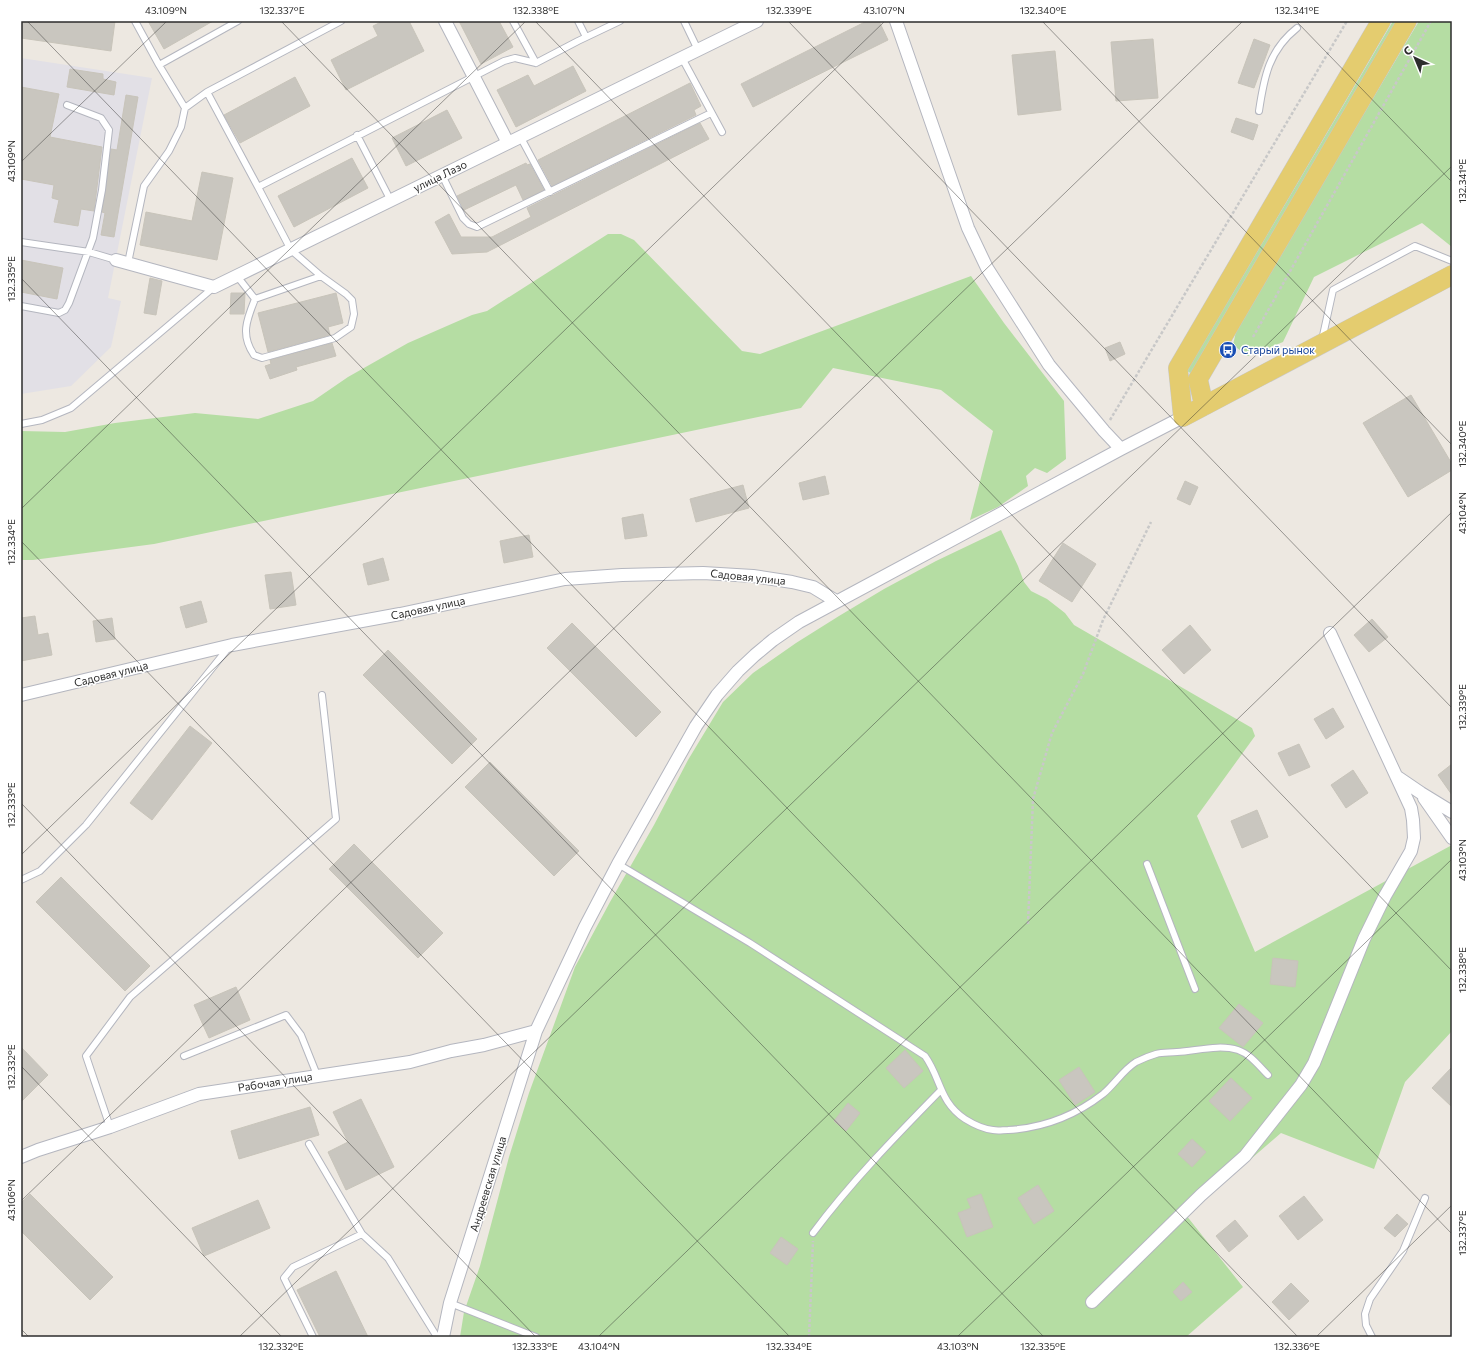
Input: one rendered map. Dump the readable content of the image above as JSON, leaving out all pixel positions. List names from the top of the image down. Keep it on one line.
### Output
{"streets":{"street":["улица Лазо","Садовая улица","Рабочая улица","Андреевская улица"]},"crossings":[["Садовая улица","Андреевская улица"],["Рабочая улица","Андреевская улица"]],"places":{"bus stop":["Старый рынок"]},"north":"top left","coordinates":["43.109°N","132.337°E","132.338°E","132.339°E","43.107°N","132.340°E","132.341°E","132.335°E","43.104°N","132.334°E","132.333°E","43.103°N","132.332°E","43.106°N","132.336°E"]}
